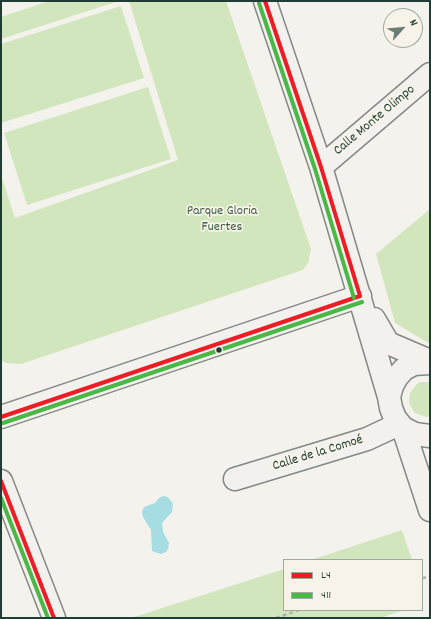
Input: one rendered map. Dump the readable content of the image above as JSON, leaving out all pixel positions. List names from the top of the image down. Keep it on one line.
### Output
{"streets":{"street":["Calle Monte Olimpo","Calle de la Comoé"]},"parks":["Parque Gloria Fuertes"],"lines":["transit line L4","transit line 411"],"legend":["L4","411"],"north":"top right"}
